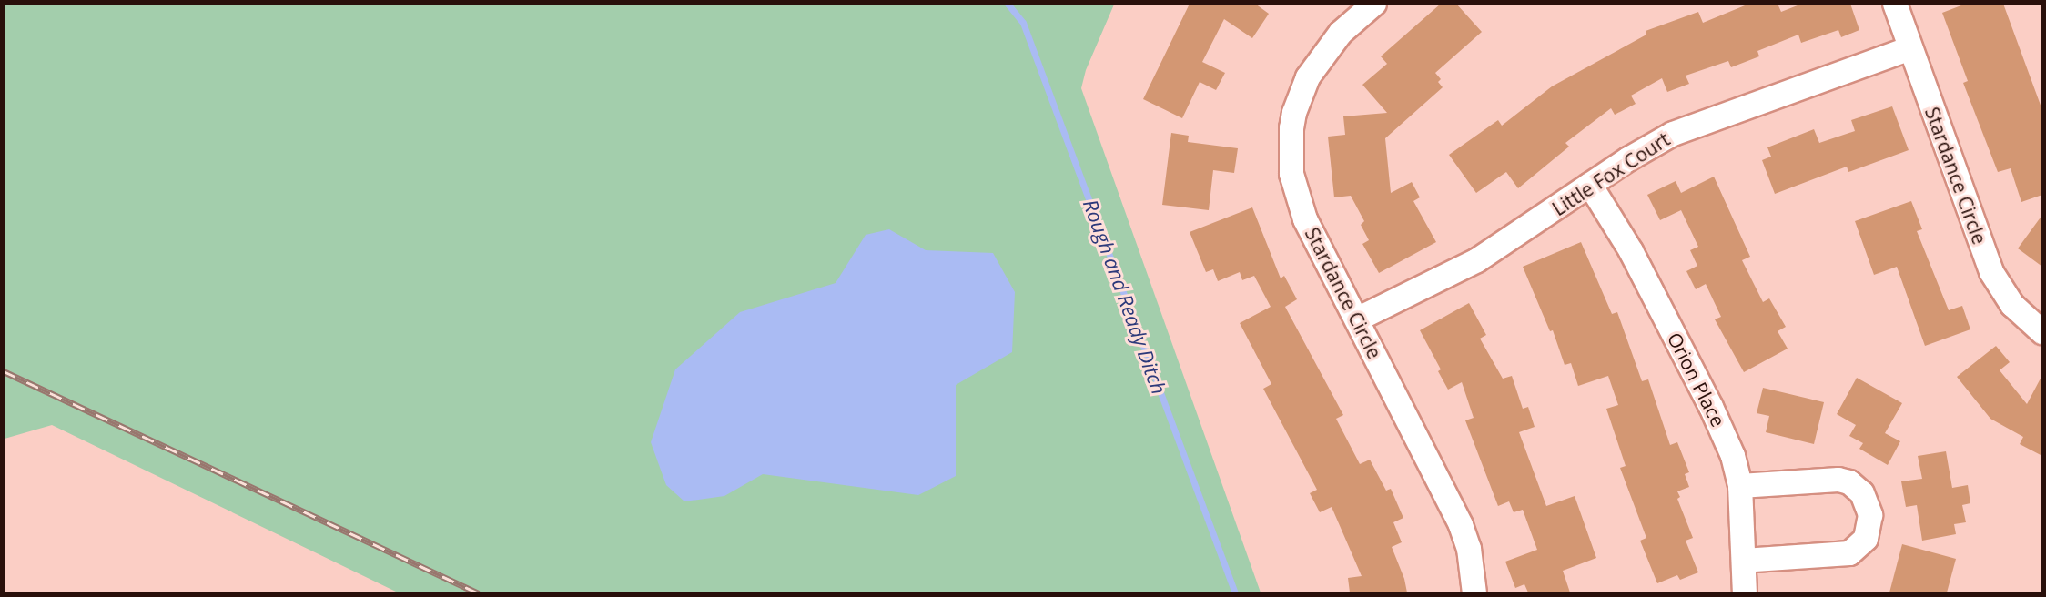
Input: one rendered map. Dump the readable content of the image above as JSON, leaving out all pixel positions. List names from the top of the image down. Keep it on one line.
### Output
{"streets":{"street":["Little Fox Court","Stardance Circle","Orion Place"]},"crossings":[["Little Fox Court","Stardance Circle"],["Little Fox Court","Orion Place"]],"water":["Rough and Ready Ditch"]}
